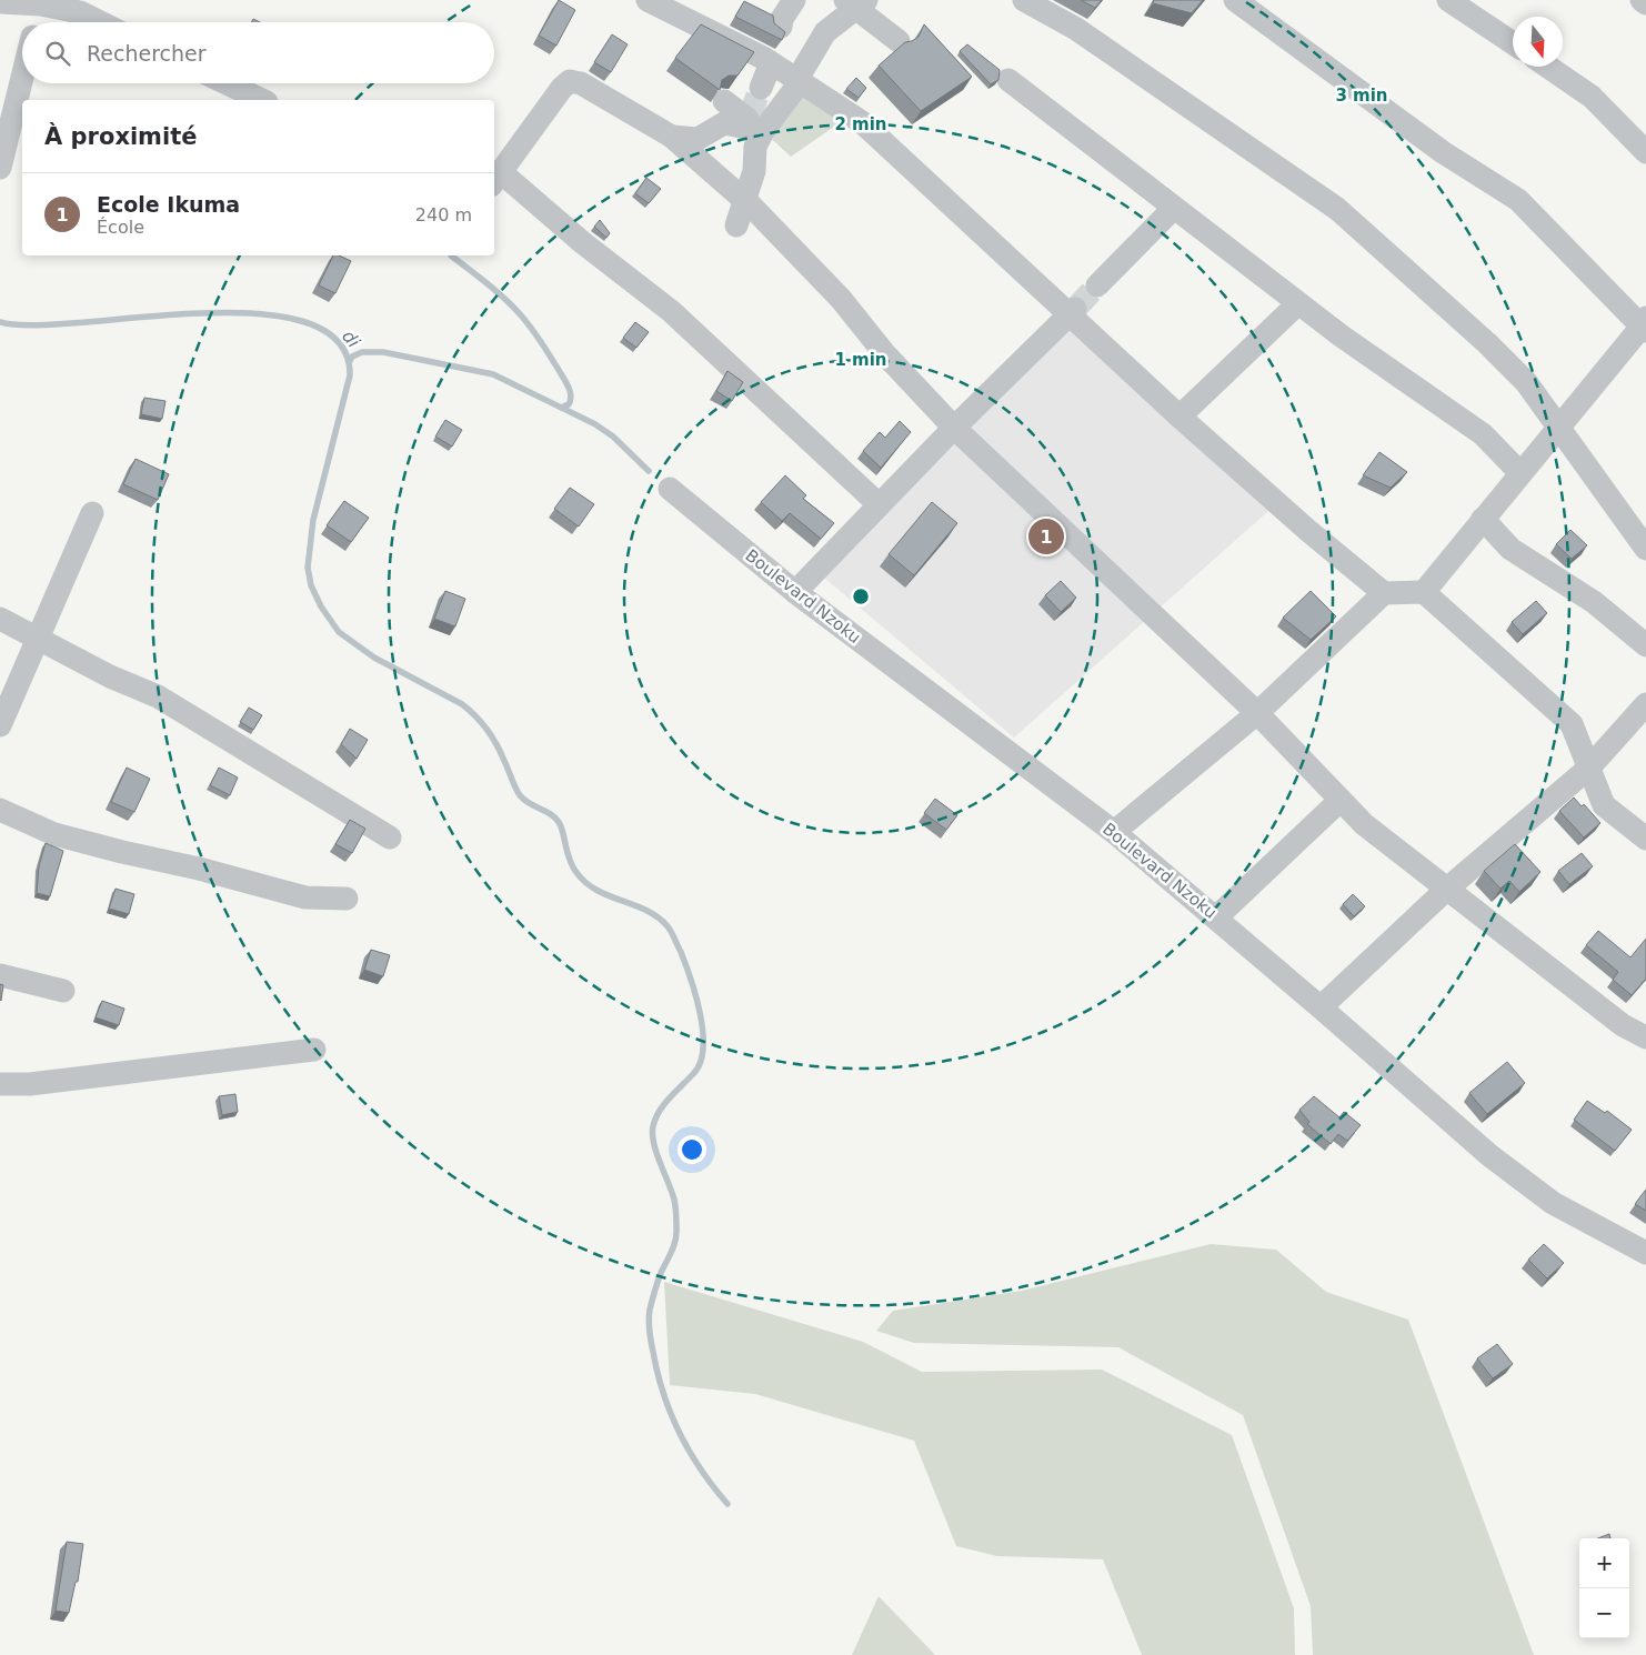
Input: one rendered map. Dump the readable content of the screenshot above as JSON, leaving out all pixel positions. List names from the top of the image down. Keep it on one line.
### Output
{"streets":{"street":["Boulevard Nzoku"]},"water":["di"],"north":"bottom","page":{"search":"Rechercher","heading":"À proximité","list":[{"mark":"1","name":"Ecole Ikuma","note":"École","value":"240 m"}],"pins":"1","map_buttons":["+","−"]},"rings":["3 min","2 min","1 min"]}
